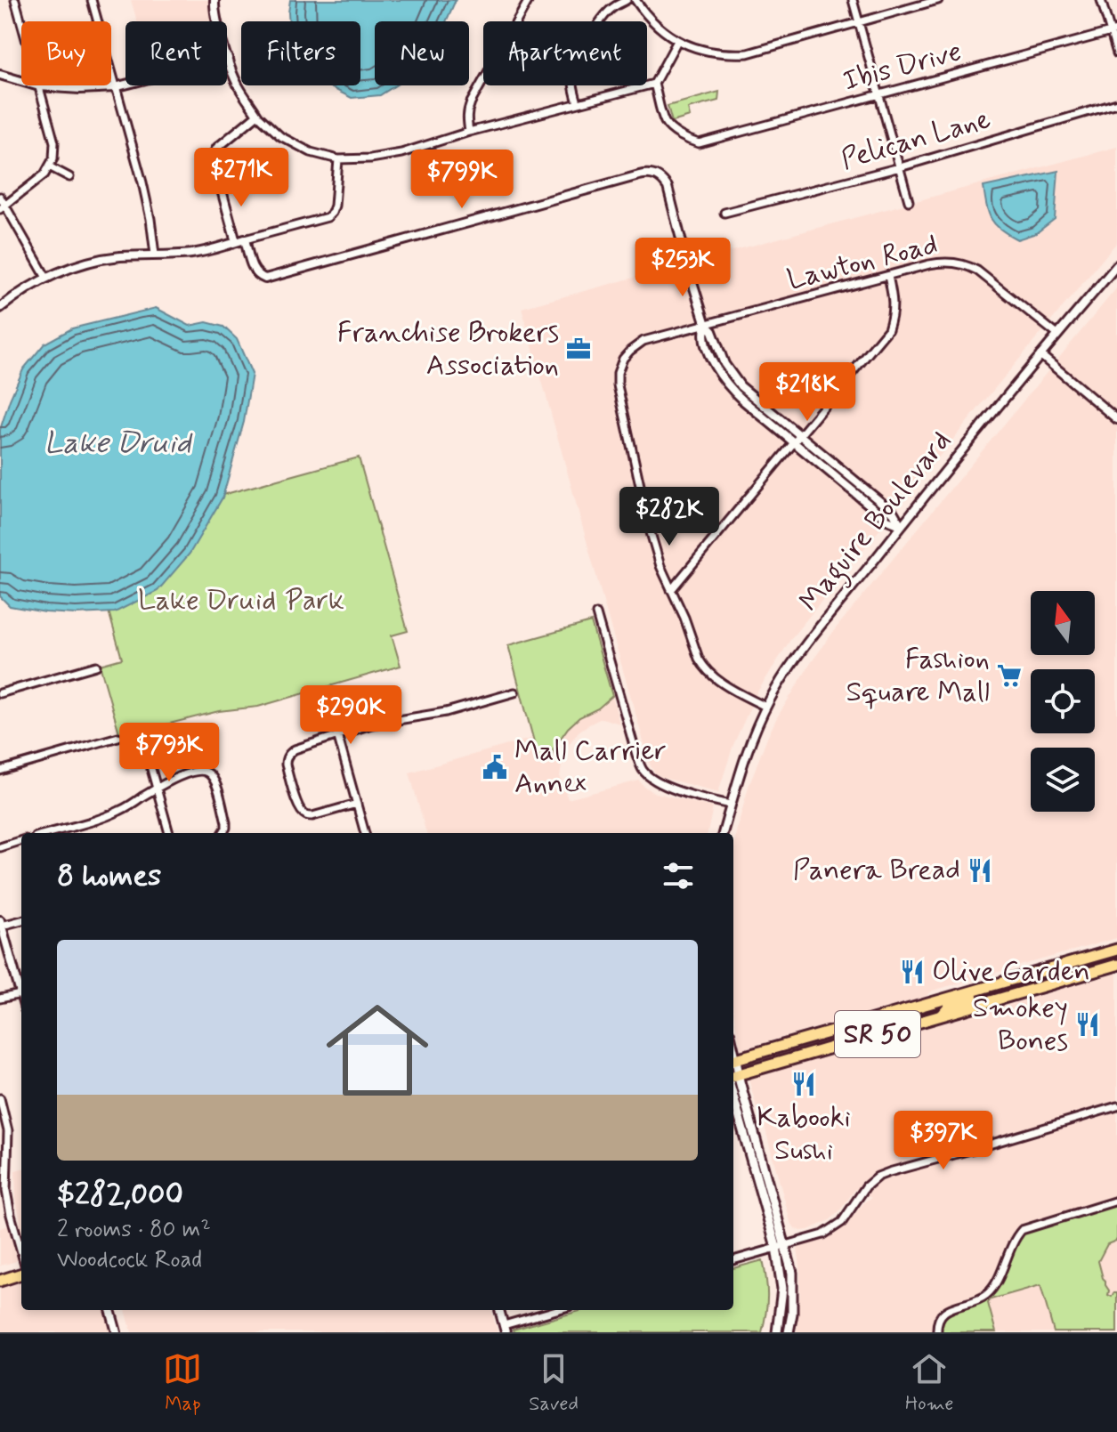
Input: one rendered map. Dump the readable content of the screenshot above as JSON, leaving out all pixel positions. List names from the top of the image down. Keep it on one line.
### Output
{"streets":{"highway":["SR 50"],"street":["Ibis Drive","Pelican Lane","Lawton Road","Maguire Boulevard"]},"crossings":[["Lawton Road","Maguire Boulevard"]],"water":["Lake Druid"],"parks":["Lake Druid Park"],"places":{"office":["Franchise Brokers Association"],"supermarket":["Fashion Square Mall"],"public building":["Mall Carrier Annex"],"restaurant":["Panera Bread","Olive Garden","Smokey Bones","Kabooki Sushi"]},"north":"top","page":{"chip":["Buy","Rent","Filters","New","Apartment"],"price":["$271K","$799K","$253K","$218K","$282K","$290K","$793K","$397K"],"heading":"8 homes","list":[{"name":"$282,000","note":"2 rooms · 80 m² · Woodcock Road"}],"tabs":["Map","Saved","Home"]}}
